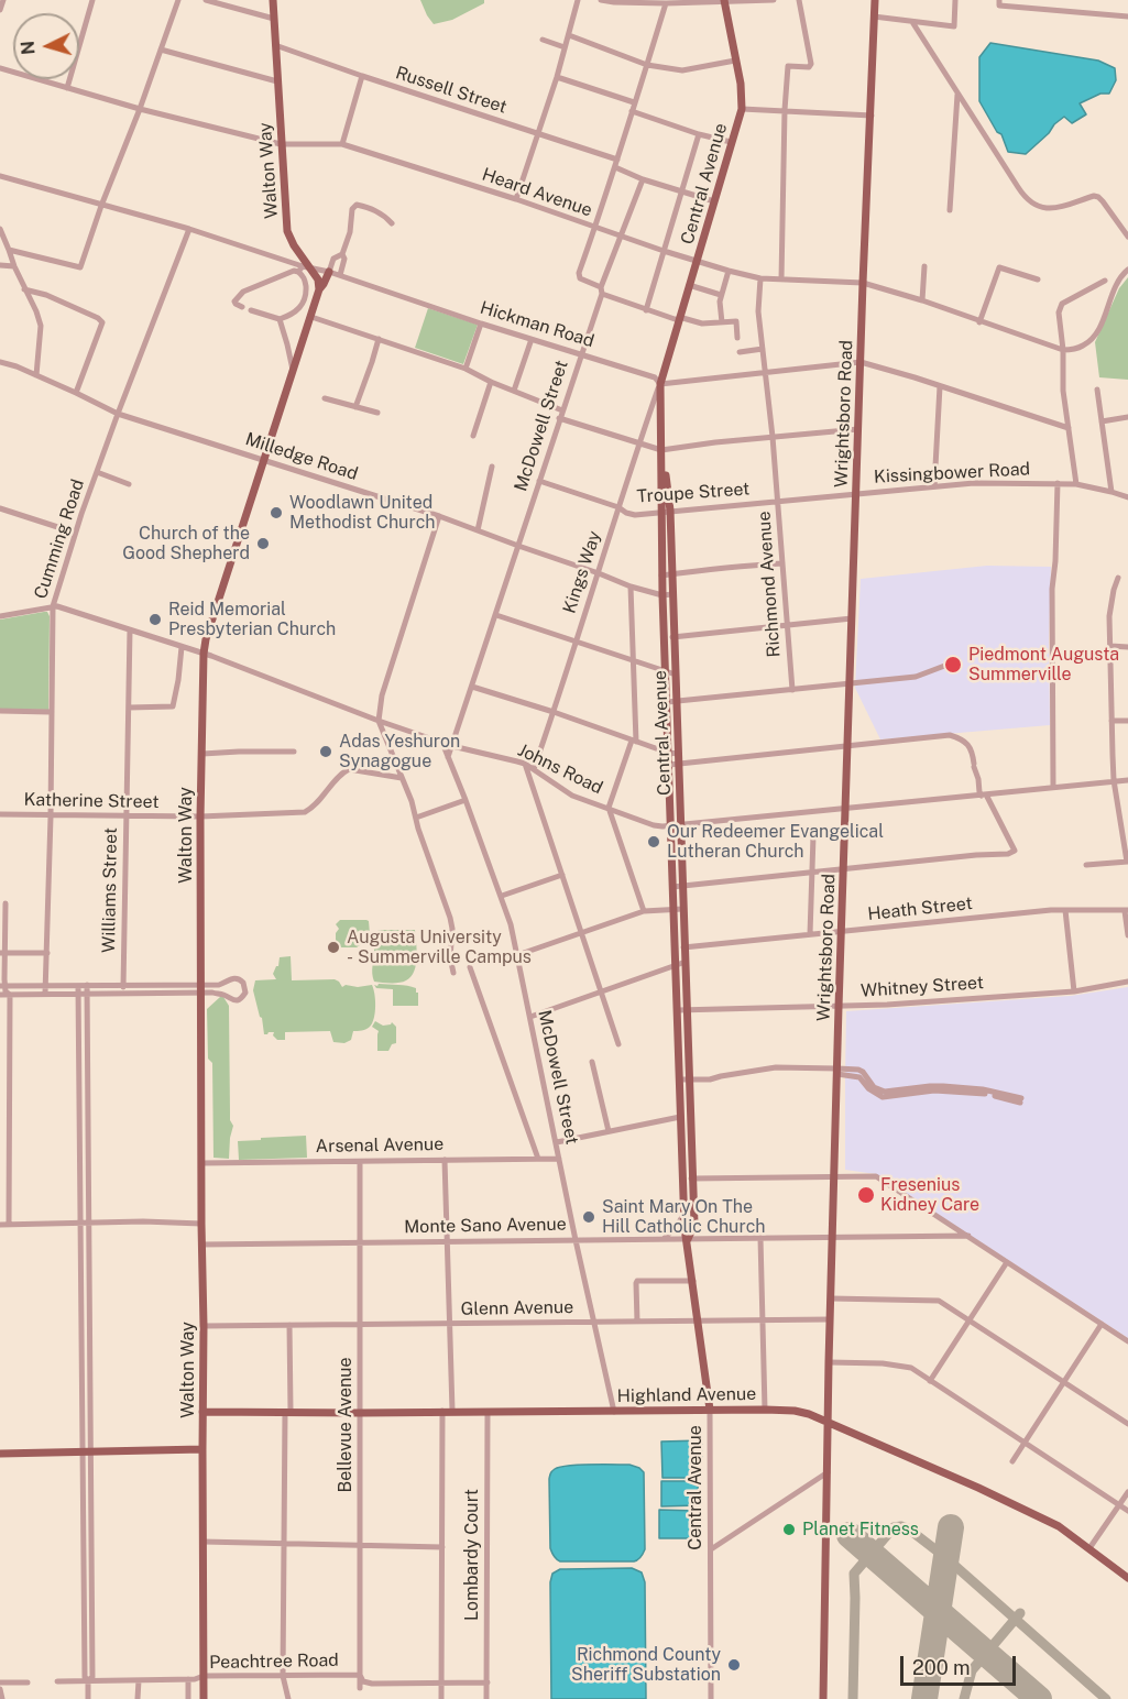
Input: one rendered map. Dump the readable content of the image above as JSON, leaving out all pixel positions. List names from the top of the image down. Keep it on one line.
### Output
{"streets":{"main road":["Walton Way","Central Avenue","Wrightsboro Road","Highland Avenue"],"street":["Russell Street","Heard Avenue","Hickman Road","McDowell Street","Milledge Road","Kissingbower Road","Troupe Street","Cumming Road","Kings Way","Richmond Avenue","Johns Road","Katherine Street","Williams Street","Heath Street","Whitney Street","Arsenal Avenue","Monte Sano Avenue","Glenn Avenue","Bellevue Avenue","Lombardy Court","Peachtree Road"]},"crossings":[["Russell Street","Walton Way"],["Walton Way","Heard Avenue"],["Walton Way","Hickman Road"],["Walton Way","Milledge Road"],["Walton Way","Johns Road"],["Walton Way","Katherine Street"],["Walton Way","Arsenal Avenue"],["Walton Way","Monte Sano Avenue"],["Walton Way","Glenn Avenue"],["Walton Way","Highland Avenue"],["Walton Way","Peachtree Road"],["Central Avenue","Heard Avenue"],["Central Avenue","Hickman Road"],["Central Avenue","Milledge Road"],["Central Avenue","Troupe Street"],["Central Avenue","Kings Way"],["Central Avenue","Johns Road"],["Central Avenue","Heath Street"],["Central Avenue","Whitney Street"],["Central Avenue","Monte Sano Avenue"],["Central Avenue","Glenn Avenue"],["Central Avenue","Highland Avenue"],["Heard Avenue","Wrightsboro Road"],["Heard Avenue","McDowell Street"],["Heard Avenue","Richmond Avenue"],["Hickman Road","McDowell Street"],["Hickman Road","Cumming Road"],["Hickman Road","Kings Way"],["Wrightsboro Road","Kissingbower Road"],["Wrightsboro Road","Troupe Street"],["Wrightsboro Road","Johns Road"],["Wrightsboro Road","Heath Street"],["Wrightsboro Road","Whitney Street"],["Wrightsboro Road","Monte Sano Avenue"],["Wrightsboro Road","Glenn Avenue"],["Wrightsboro Road","Highland Avenue"],["McDowell Street","Milledge Road"],["McDowell Street","Troupe Street"],["McDowell Street","Johns Road"],["McDowell Street","Arsenal Avenue"],["McDowell Street","Monte Sano Avenue"],["McDowell Street","Glenn Avenue"],["McDowell Street","Highland Avenue"],["Milledge Road","Cumming Road"],["Milledge Road","Kings Way"],["Kissingbower Road","Troupe Street"],["Troupe Street","Kings Way"],["Troupe Street","Richmond Avenue"],["Cumming Road","Johns Road"],["Cumming Road","Katherine Street"],["Kings Way","Johns Road"],["Johns Road","Williams Street"],["Katherine Street","Williams Street"],["Arsenal Avenue","Bellevue Avenue"],["Monte Sano Avenue","Bellevue Avenue"],["Glenn Avenue","Bellevue Avenue"],["Highland Avenue","Bellevue Avenue"],["Highland Avenue","Lombardy Court"],["Bellevue Avenue","Peachtree Road"],["Lombardy Court","Peachtree Road"]],"places":["Woodlawn United Methodist Church","Church of the Good Shepherd","Reid Memorial Presbyterian Church","Piedmont Augusta Summerville","Adas Yeshuron Synagogue","Our Redeemer Evangelical Lutheran Church","Augusta University - Summerville Campus","Fresenius Kidney Care","Saint Mary On The Hill Catholic Church","Planet Fitness","Richmond County Sheriff Substation"],"scale_bar":"200 m","north":"left"}
